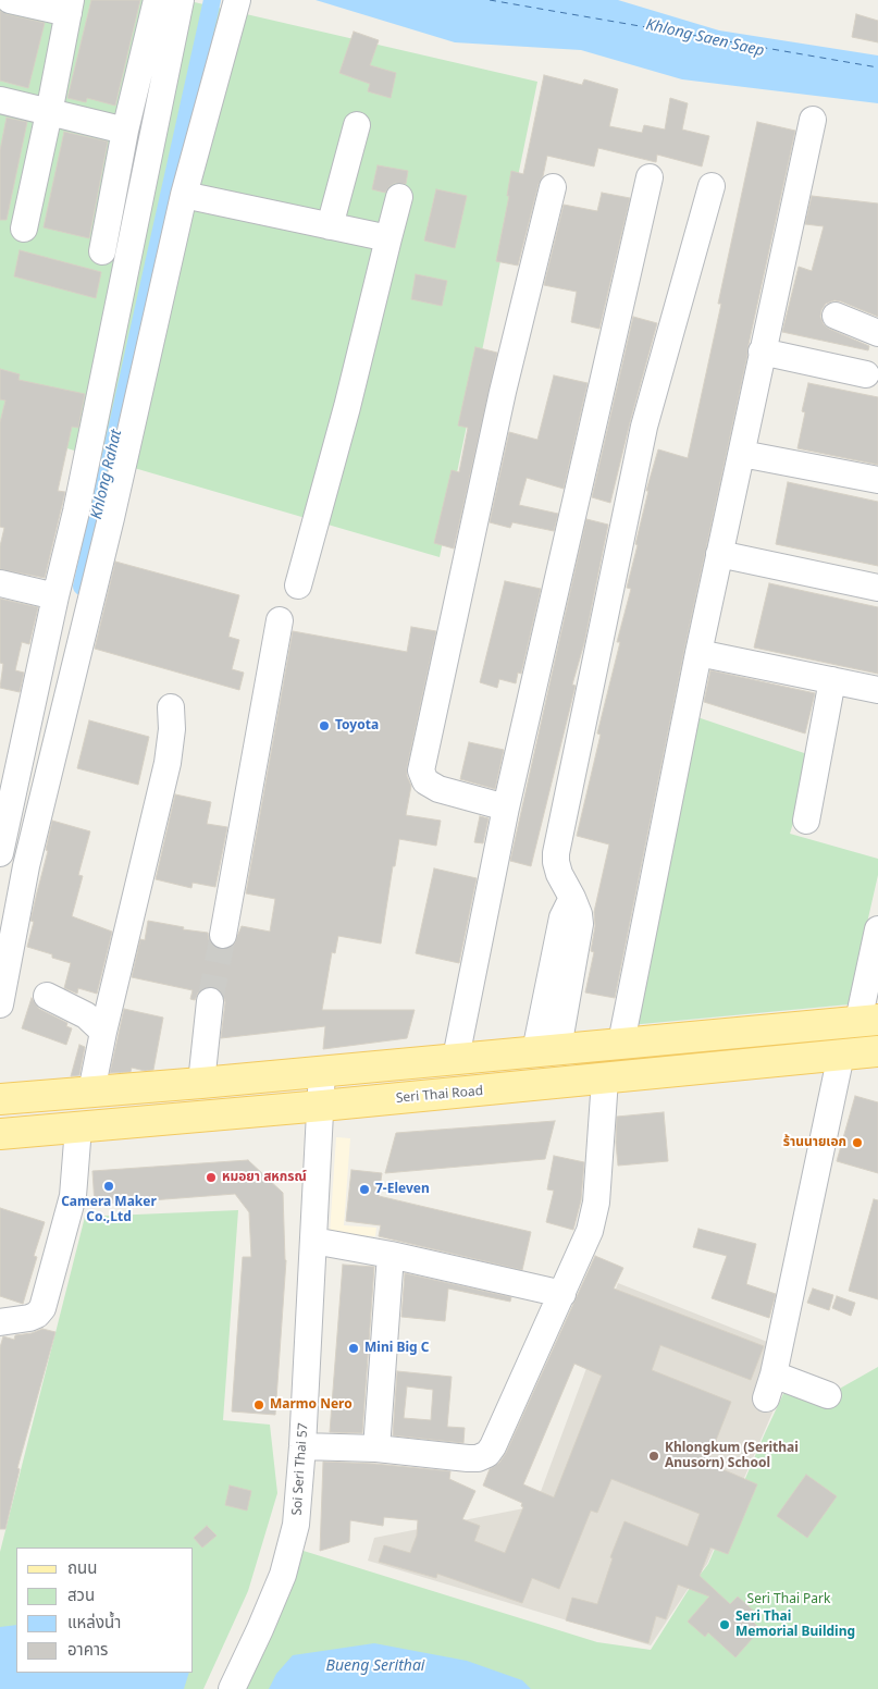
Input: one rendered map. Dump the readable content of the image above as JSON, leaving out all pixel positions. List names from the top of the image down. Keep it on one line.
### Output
{"streets":{"main road":["Seri Thai Road"],"street":["Soi Seri Thai 57"]},"crossings":[["Seri Thai Road","Soi Seri Thai 57"]],"water":["Khlong Saen Saep","Khlong Rahat","Bueng Serithai"],"parks":["Seri Thai Park"],"places":["Toyota","ร้านนายเอก","หมอยา สหกรณ์","Camera Maker Co.,Ltd","7-Eleven","Mini Big C","Marmo Nero","Khlongkum (Serithai Anusorn) School","Seri Thai Memorial Building"],"legend":["ถนน","สวน","แหล่งน้ำ","อาคาร"]}
